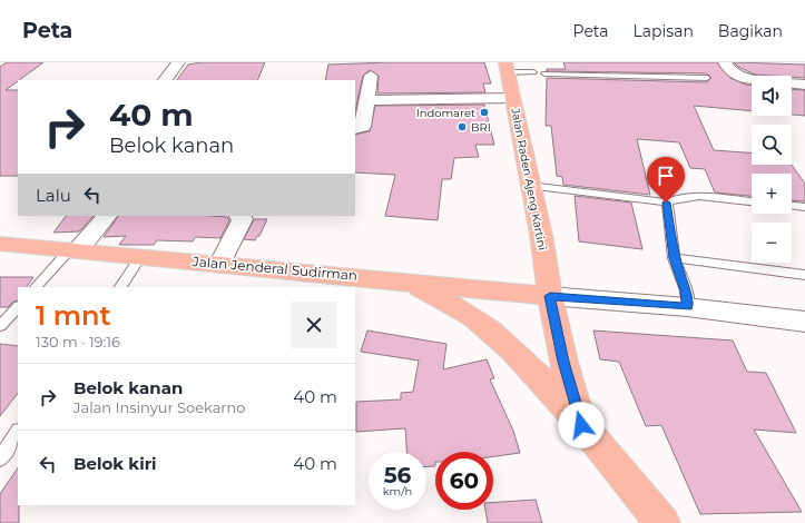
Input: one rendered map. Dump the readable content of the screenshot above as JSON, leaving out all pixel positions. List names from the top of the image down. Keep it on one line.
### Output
{"streets":{"main road":["Jalan Raden Ajeng Kartini","Jalan Jenderal Sudirman"]},"crossings":[["Jalan Raden Ajeng Kartini","Jalan Jenderal Sudirman"]],"places":["Indomaret","BRI"],"page":{"header":"Peta","nav":["Peta","Lapisan","Bagikan"],"map_buttons":["+","−"],"turn":["40 m","Belok kanan"],"then":"Lalu","heading":["1 mnt","130 m · 19:16"],"list":[{"name":"Belok kanan","note":"Jalan Insinyur Soekarno","value":"40 m"},{"name":"Belok kiri","value":"40 m"}],"speed":"56 km/h","limit":"60"}}
